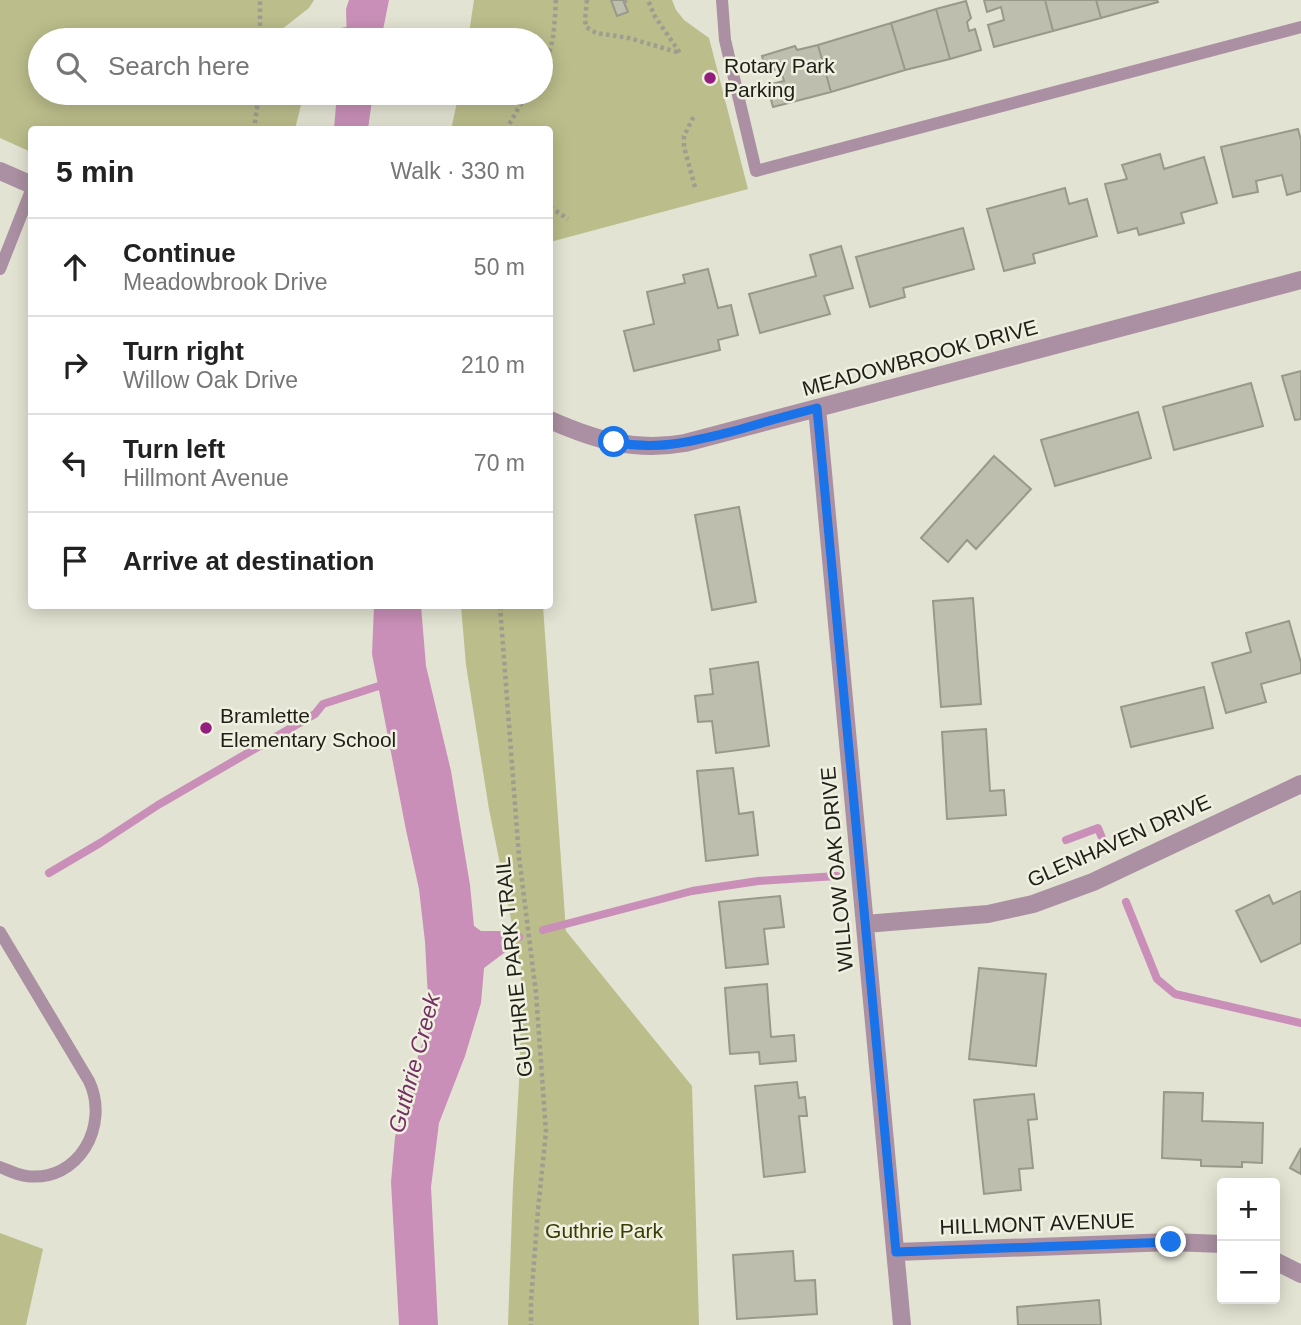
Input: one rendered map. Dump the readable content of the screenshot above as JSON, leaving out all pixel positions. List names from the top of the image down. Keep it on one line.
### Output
{"streets":{"street":["MEADOWBROOK DRIVE","GLENHAVEN DRIVE","WILLOW OAK DRIVE","HILLMONT AVENUE"],"path":["GUTHRIE PARK TRAIL"]},"crossings":[["MEADOWBROOK DRIVE","WILLOW OAK DRIVE"],["GLENHAVEN DRIVE","WILLOW OAK DRIVE"],["WILLOW OAK DRIVE","HILLMONT AVENUE"]],"water":["Guthrie Creek"],"parks":["Guthrie Park"],"places":["Rotary Park Parking","Bramlette Elementary School"],"page":{"search":"Search here","heading":["5 min","Walk · 330 m"],"list":[["Continue","Meadowbrook Drive","50 m"],["Turn right","Willow Oak Drive","210 m"],["Turn left","Hillmont Avenue","70 m"],"Arrive at destination"],"map_buttons":["+","−"]}}
